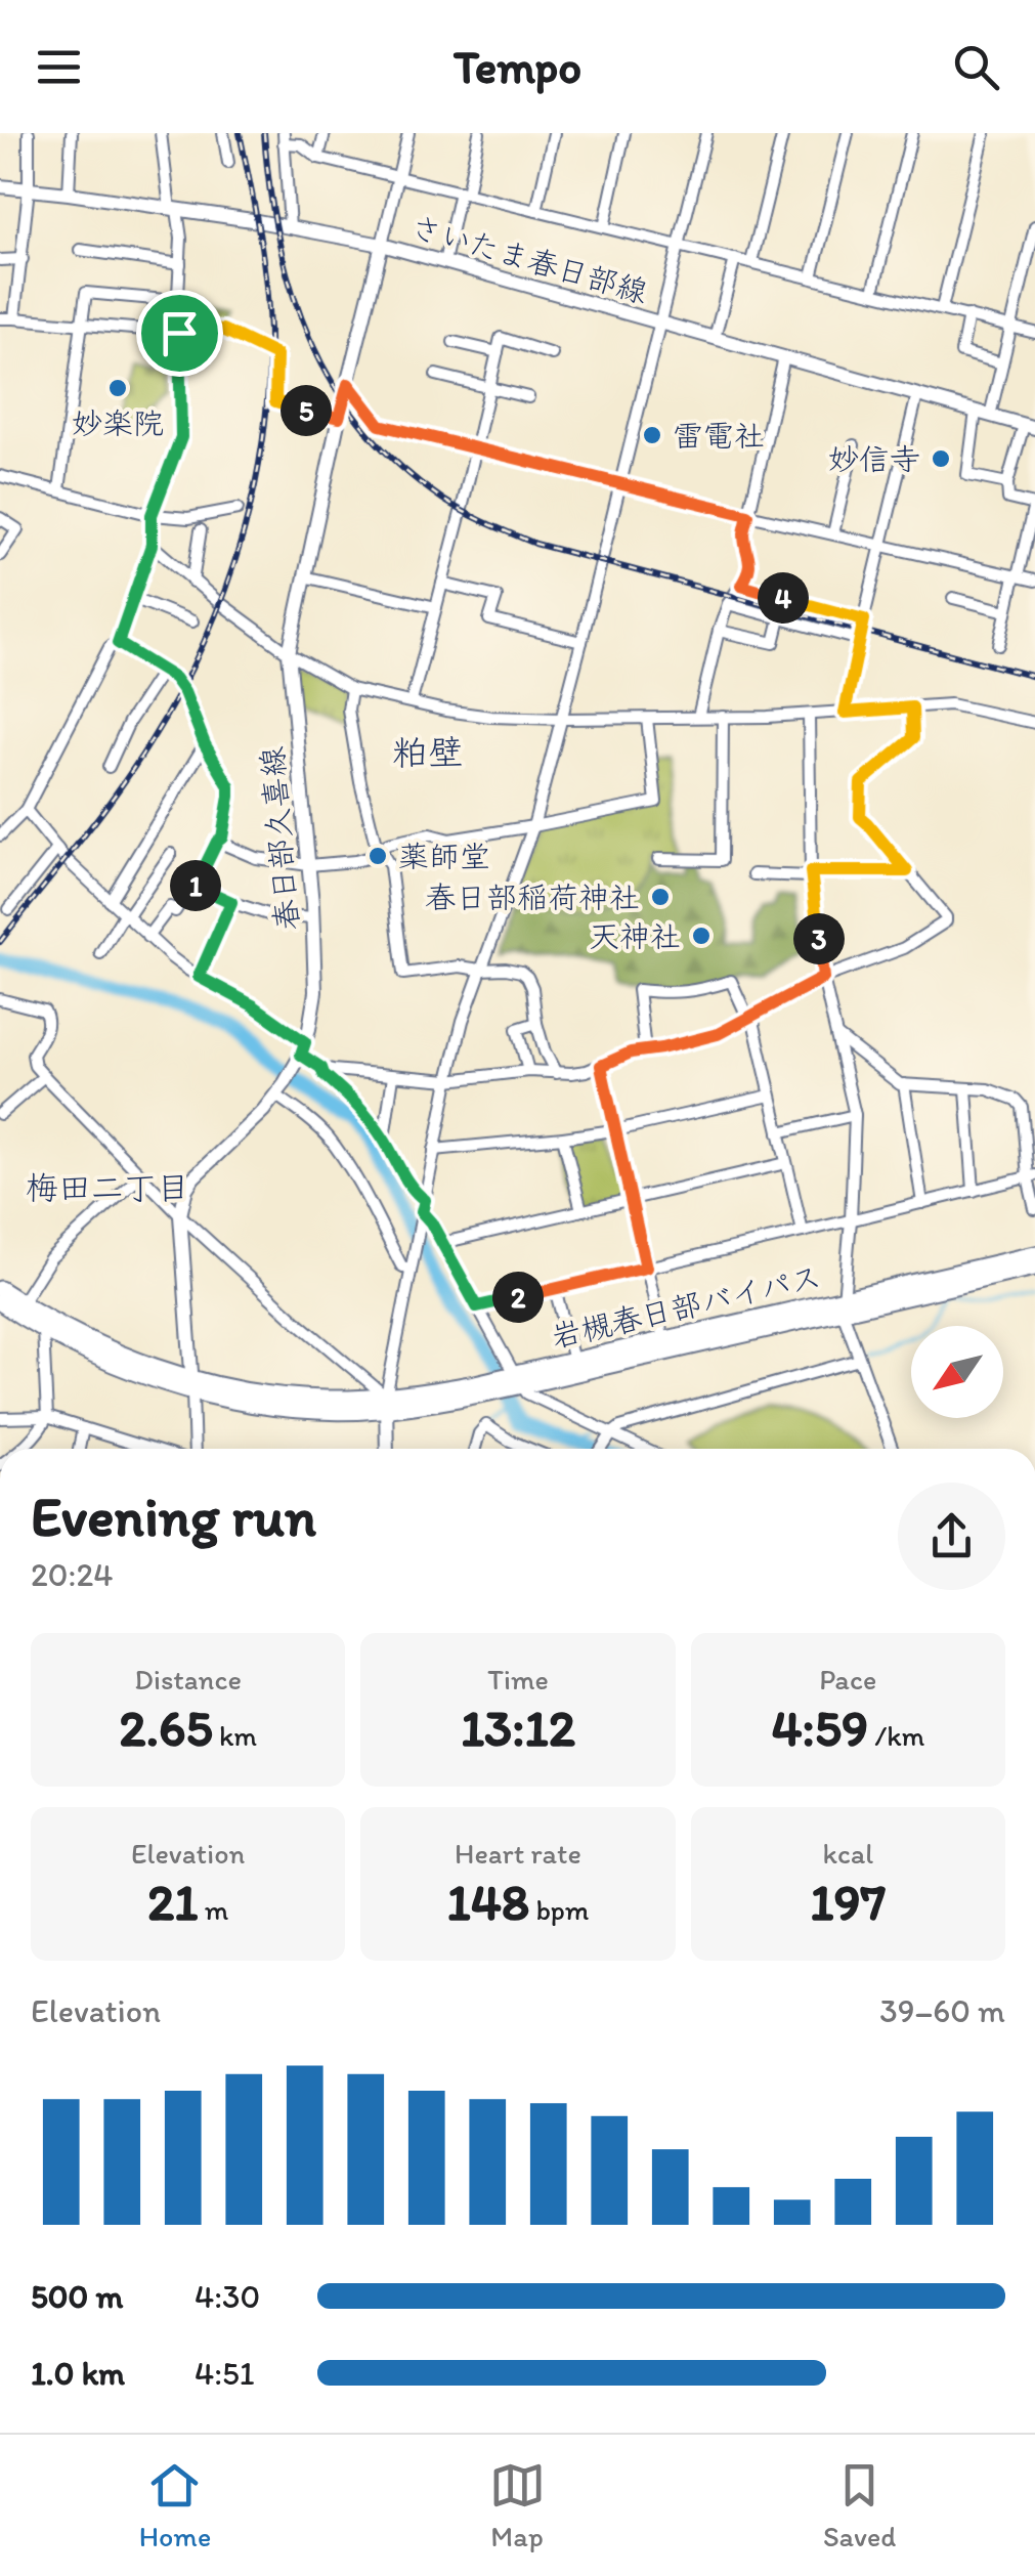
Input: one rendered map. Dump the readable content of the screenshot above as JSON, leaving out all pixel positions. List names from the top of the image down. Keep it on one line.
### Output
{"streets":{"highway":["岩槻春日部バイパス"],"main road":["さいたま春日部線","春日部久喜線"]},"crossings":[["さいたま春日部線","春日部久喜線"],["春日部久喜線","岩槻春日部バイパス"]],"districts":["粕壁","梅田二丁目"],"places":["妙楽院","雷電社","妙信寺","薬師堂","春日部稲荷神社","天神社"],"north":"bottom left","page":{"header":"Tempo","pins":["5","4","1","3","2"],"heading":["Evening run","20:24"],"stats":[["Distance","2.65 km"],["Time","13:12"],["Pace","4:59 /km"],["Elevation","21 m"],["Heart rate","148 bpm"],["kcal","197"]],"chart":["Elevation","39–60 m"],"list":[{"name":"500 m","note":"4:30"},{"name":"1.0 km","note":"4:51"}],"tabs":["Home","Map","Saved"]}}
